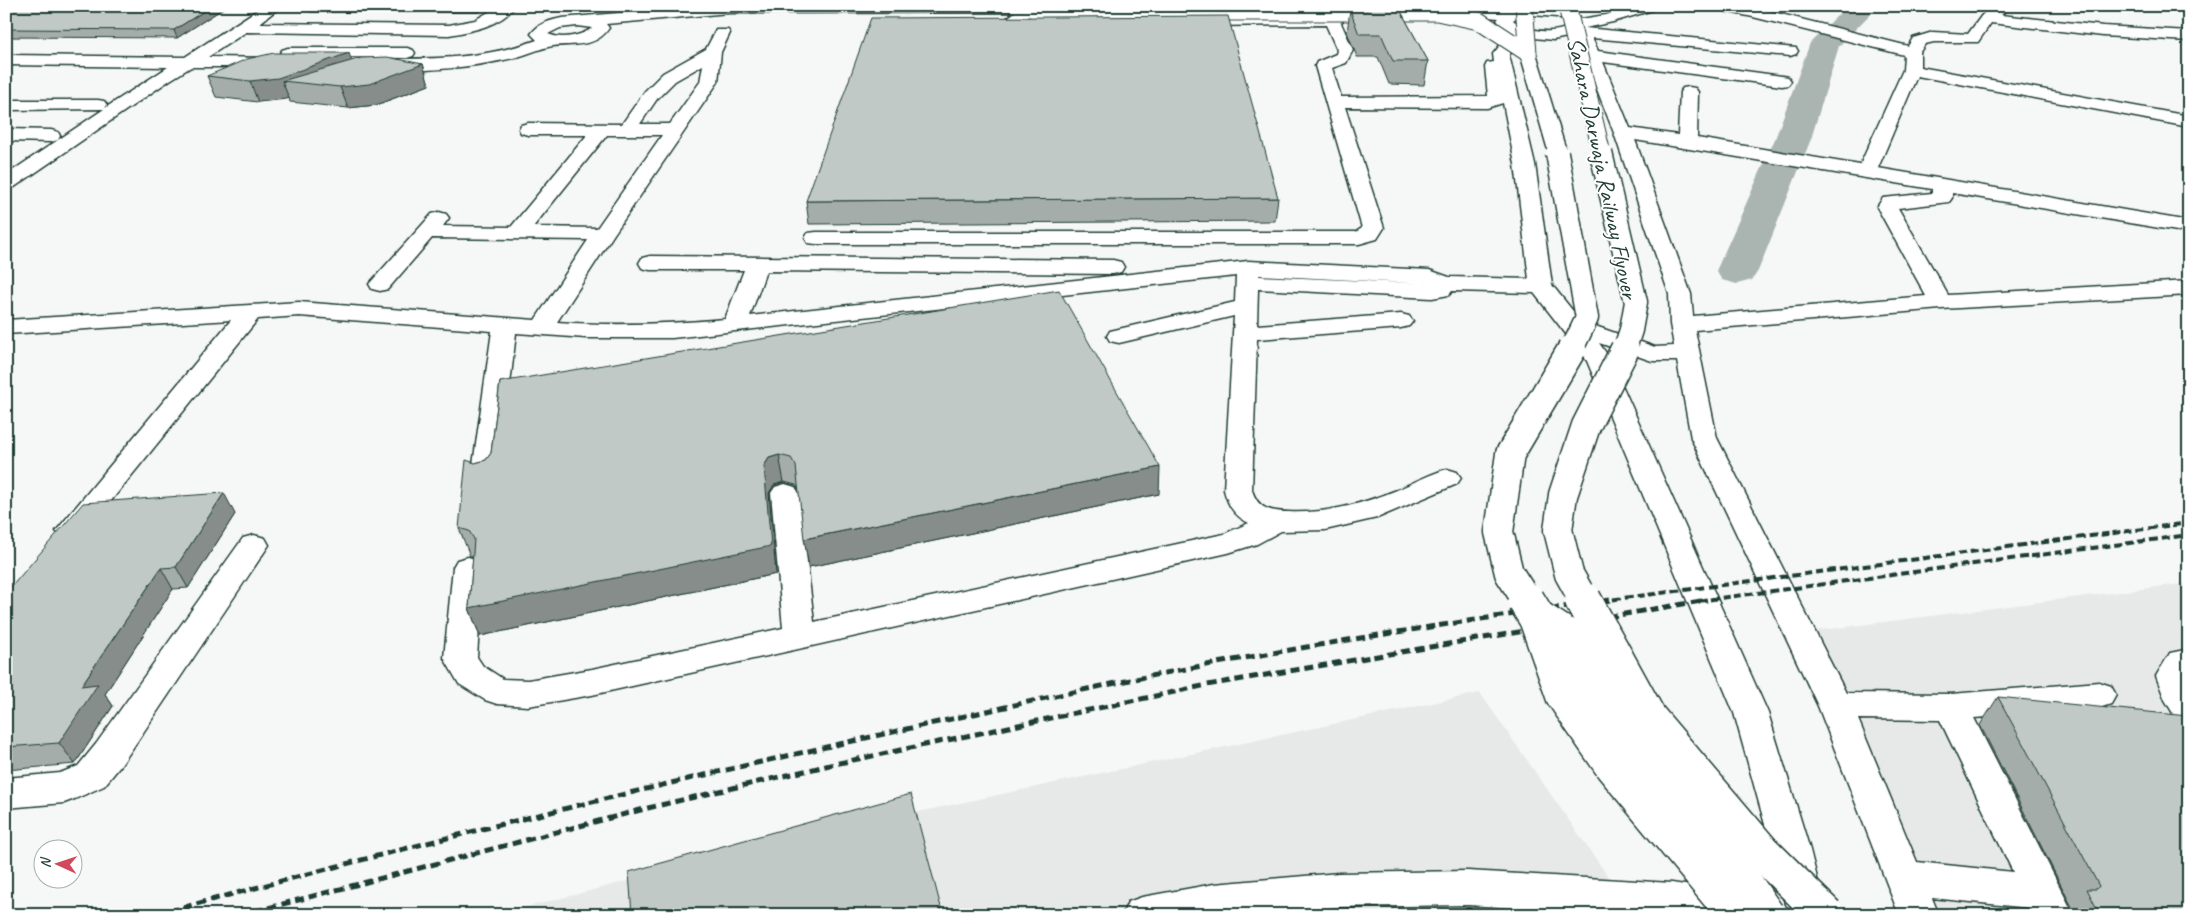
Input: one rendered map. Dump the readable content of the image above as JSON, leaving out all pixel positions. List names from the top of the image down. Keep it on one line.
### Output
{"streets":{"main road":["Sahara Darwaja Railway Flyover"]},"north":"left"}
